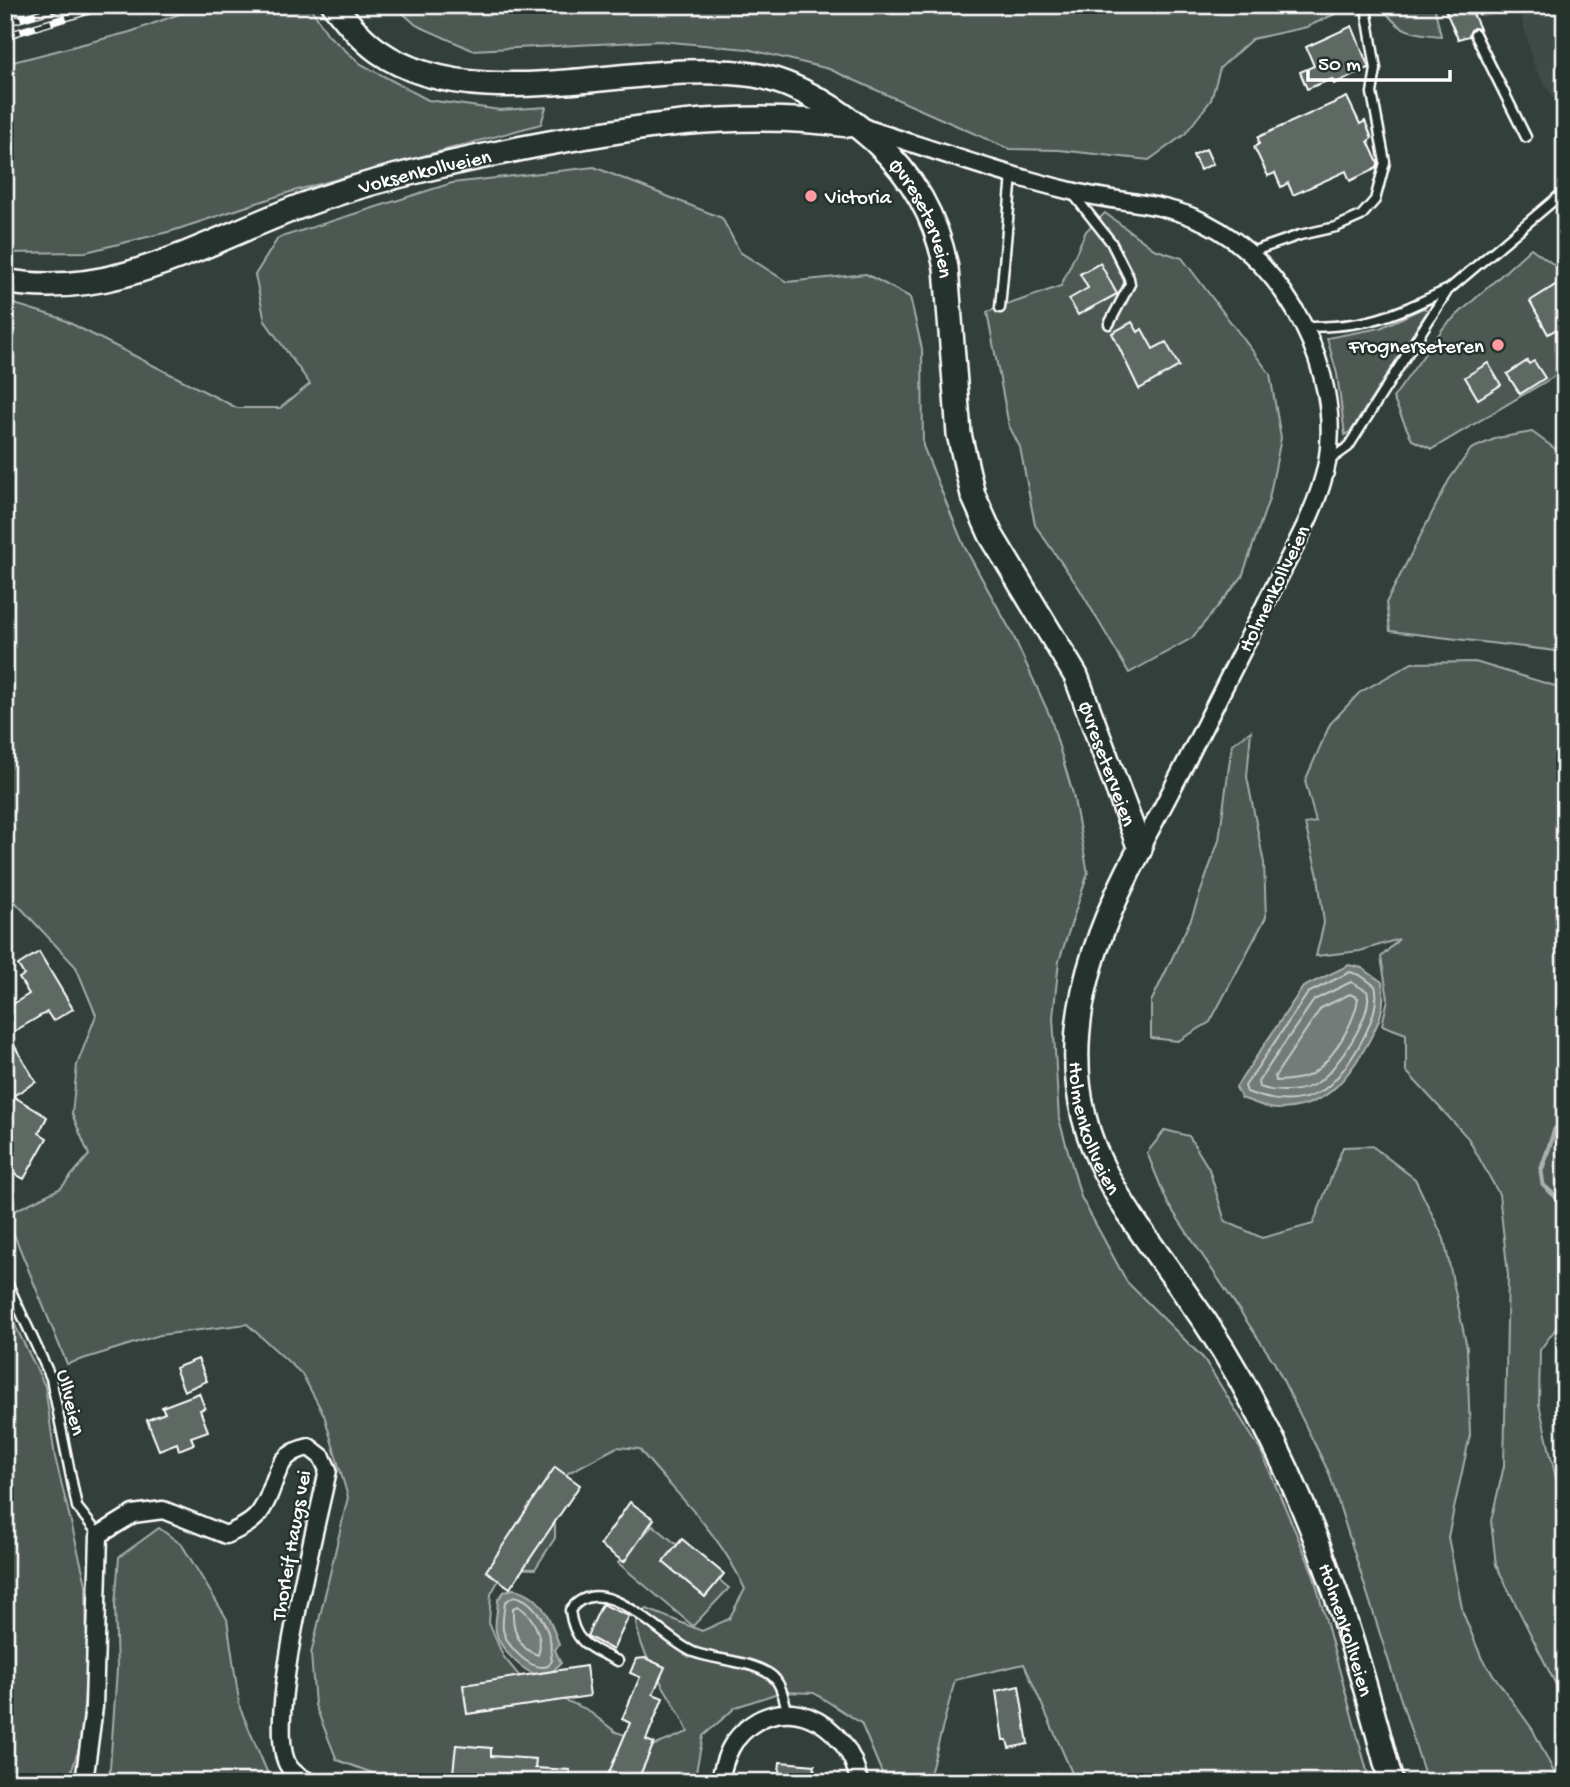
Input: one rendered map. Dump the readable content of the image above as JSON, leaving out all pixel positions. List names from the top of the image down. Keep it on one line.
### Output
{"streets":{"main road":["Voksenkollveien","Øvreseterveien","Holmenkollveien"],"street":["Thorleif Haugs vei"],"lane":["Ullveien"]},"crossings":[["Voksenkollveien","Øvreseterveien"],["Voksenkollveien","Holmenkollveien"],["Øvreseterveien","Holmenkollveien"],["Ullveien","Thorleif Haugs vei"]],"places":["Victoria","Frognerseteren"],"scale_bar":"50 m"}
